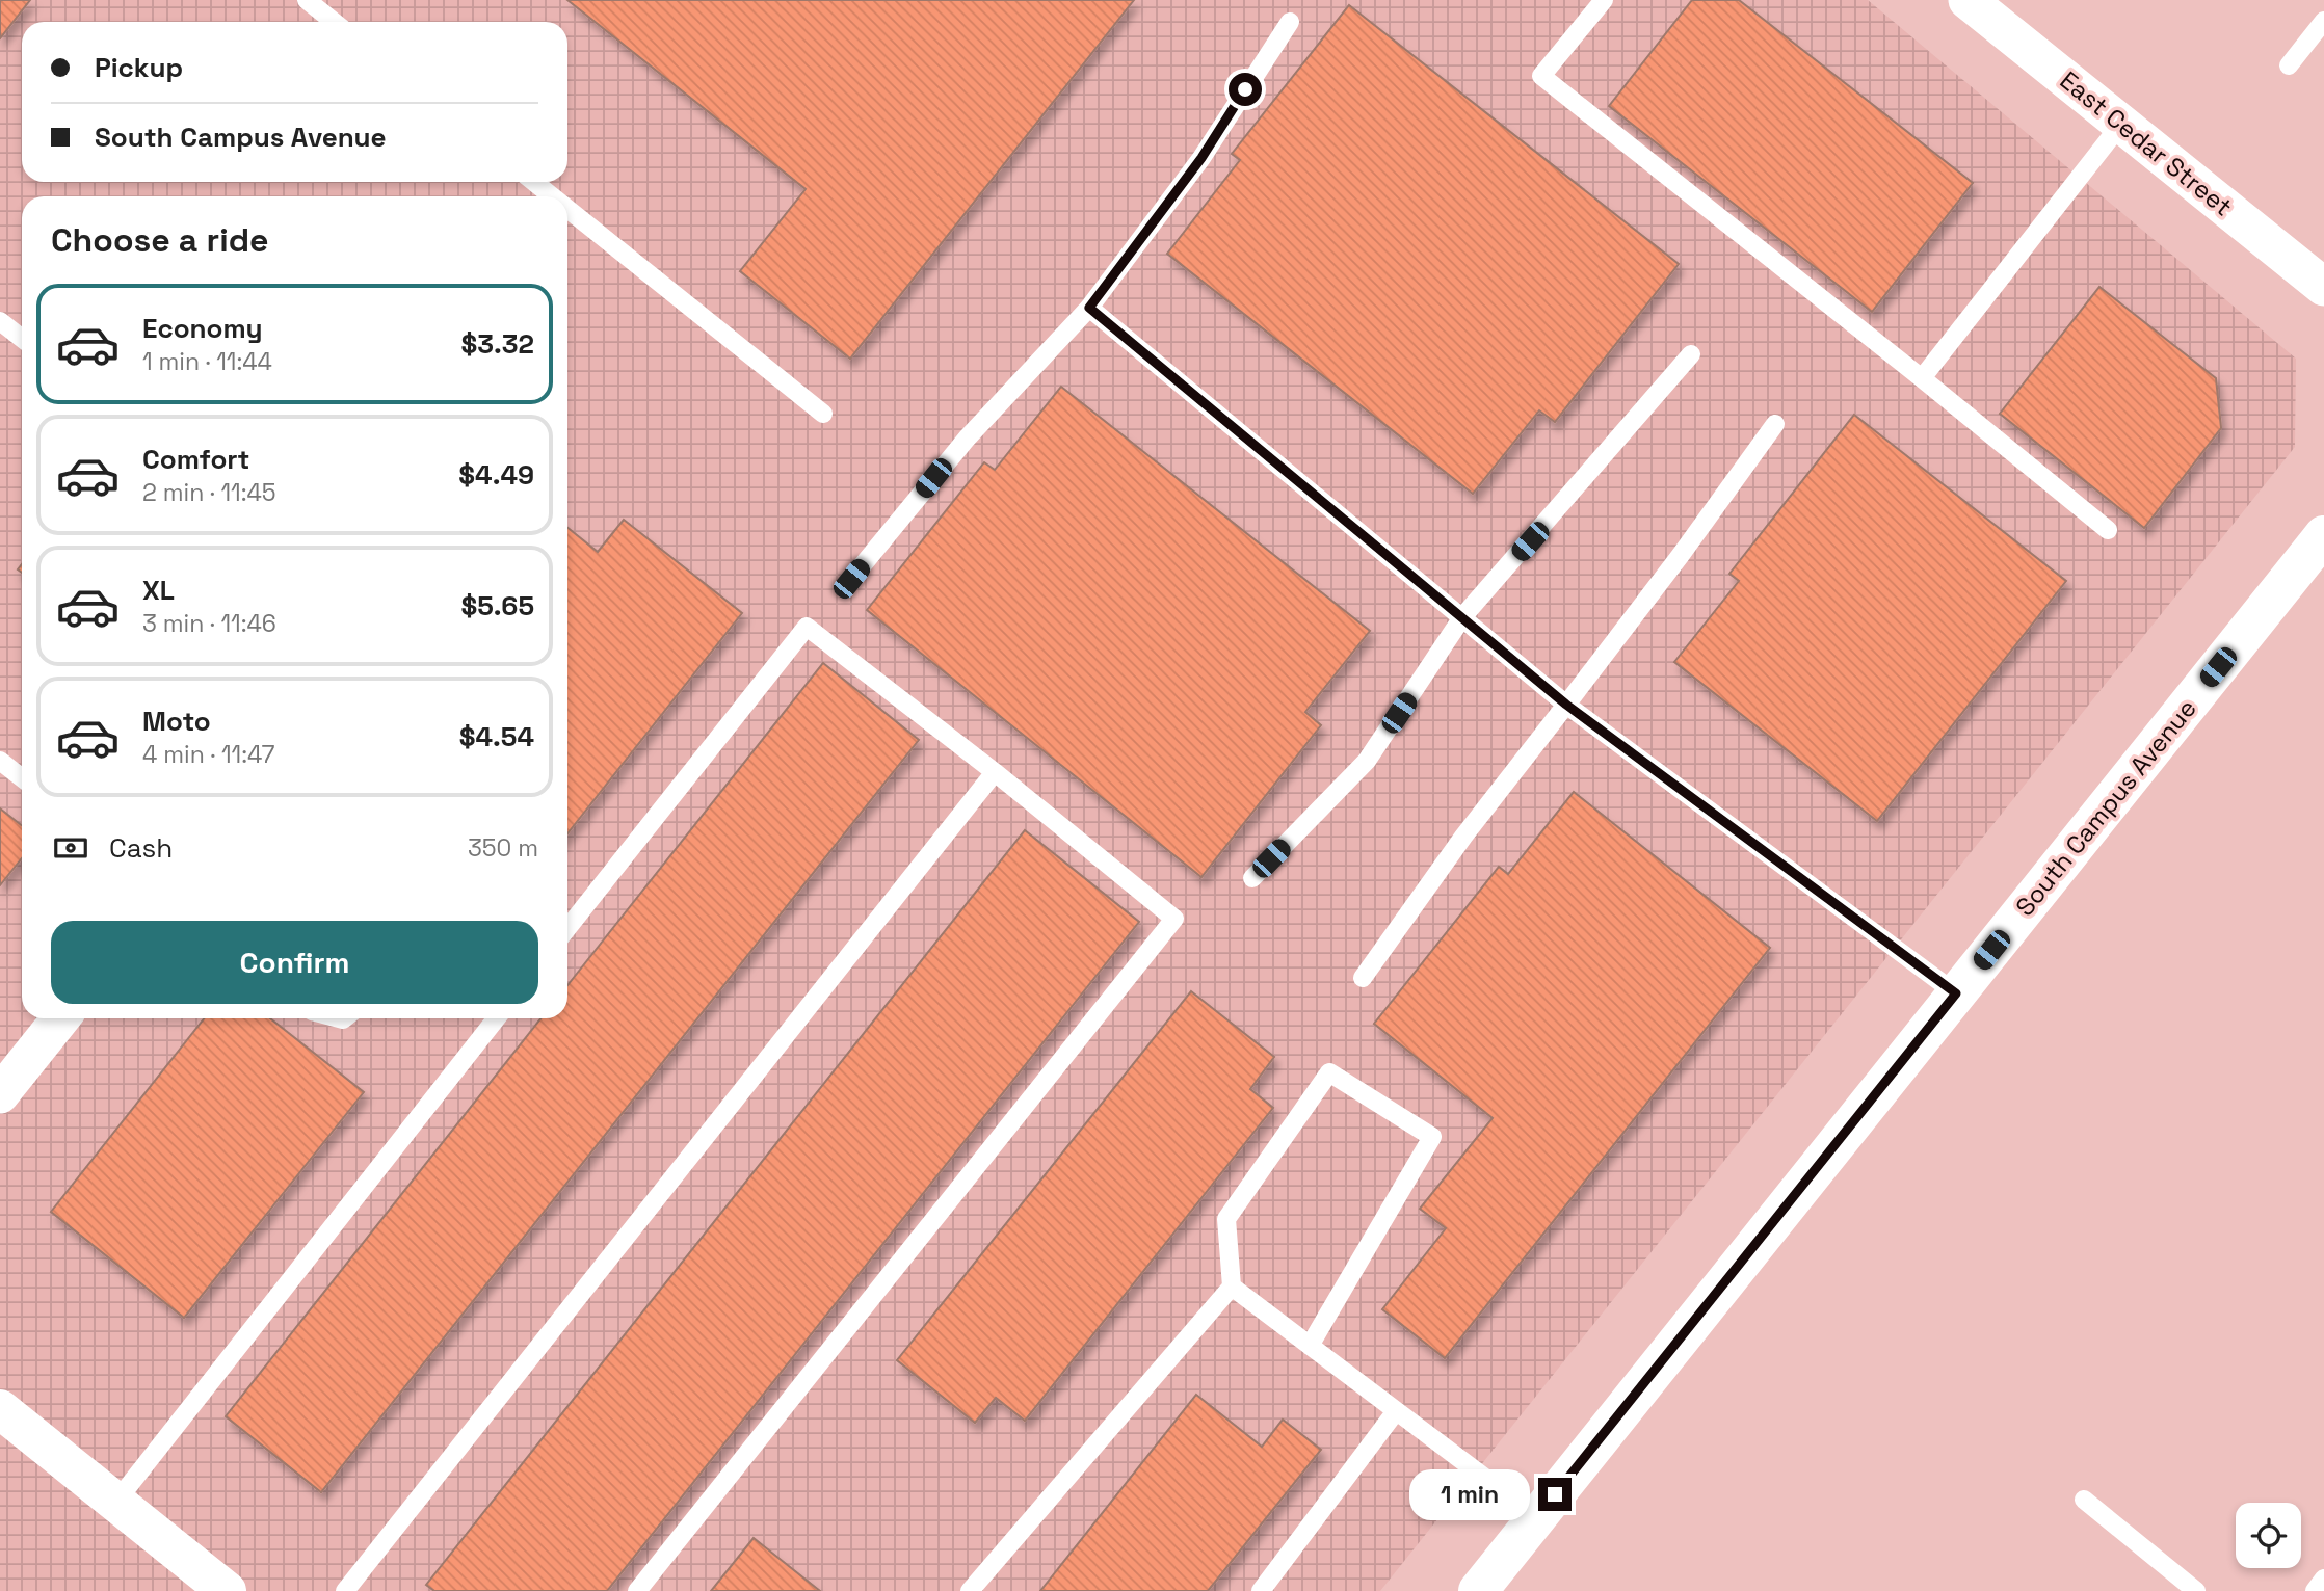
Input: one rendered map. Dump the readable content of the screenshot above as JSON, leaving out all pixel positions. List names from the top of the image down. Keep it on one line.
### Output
{"streets":{"street":["East Cedar Street","South Campus Avenue"]},"page":{"banner":["Pickup","South Campus Avenue"],"heading":"Choose a ride","list":[{"name":"Economy","note":"1 min · 11:44","value":"$3.32"},{"name":"Comfort","note":"2 min · 11:45","value":"$4.49"},{"name":"XL","note":"3 min · 11:46","value":"$5.65"},{"name":"Moto","note":"4 min · 11:47","value":"$4.54"}],"pay":["Cash","350 m"],"buttons":"Confirm","bubble":"1 min"}}
